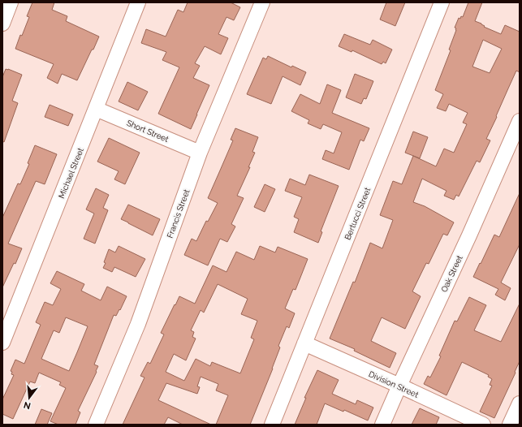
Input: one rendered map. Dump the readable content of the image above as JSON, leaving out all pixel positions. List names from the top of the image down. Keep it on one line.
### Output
{"streets":{"street":["Short Street","Michael Street","Francis Street","Bertucci Street","Oak Street","Division Street"]},"crossings":[["Short Street","Michael Street"],["Short Street","Francis Street"],["Bertucci Street","Division Street"],["Oak Street","Division Street"]],"north":"bottom"}
